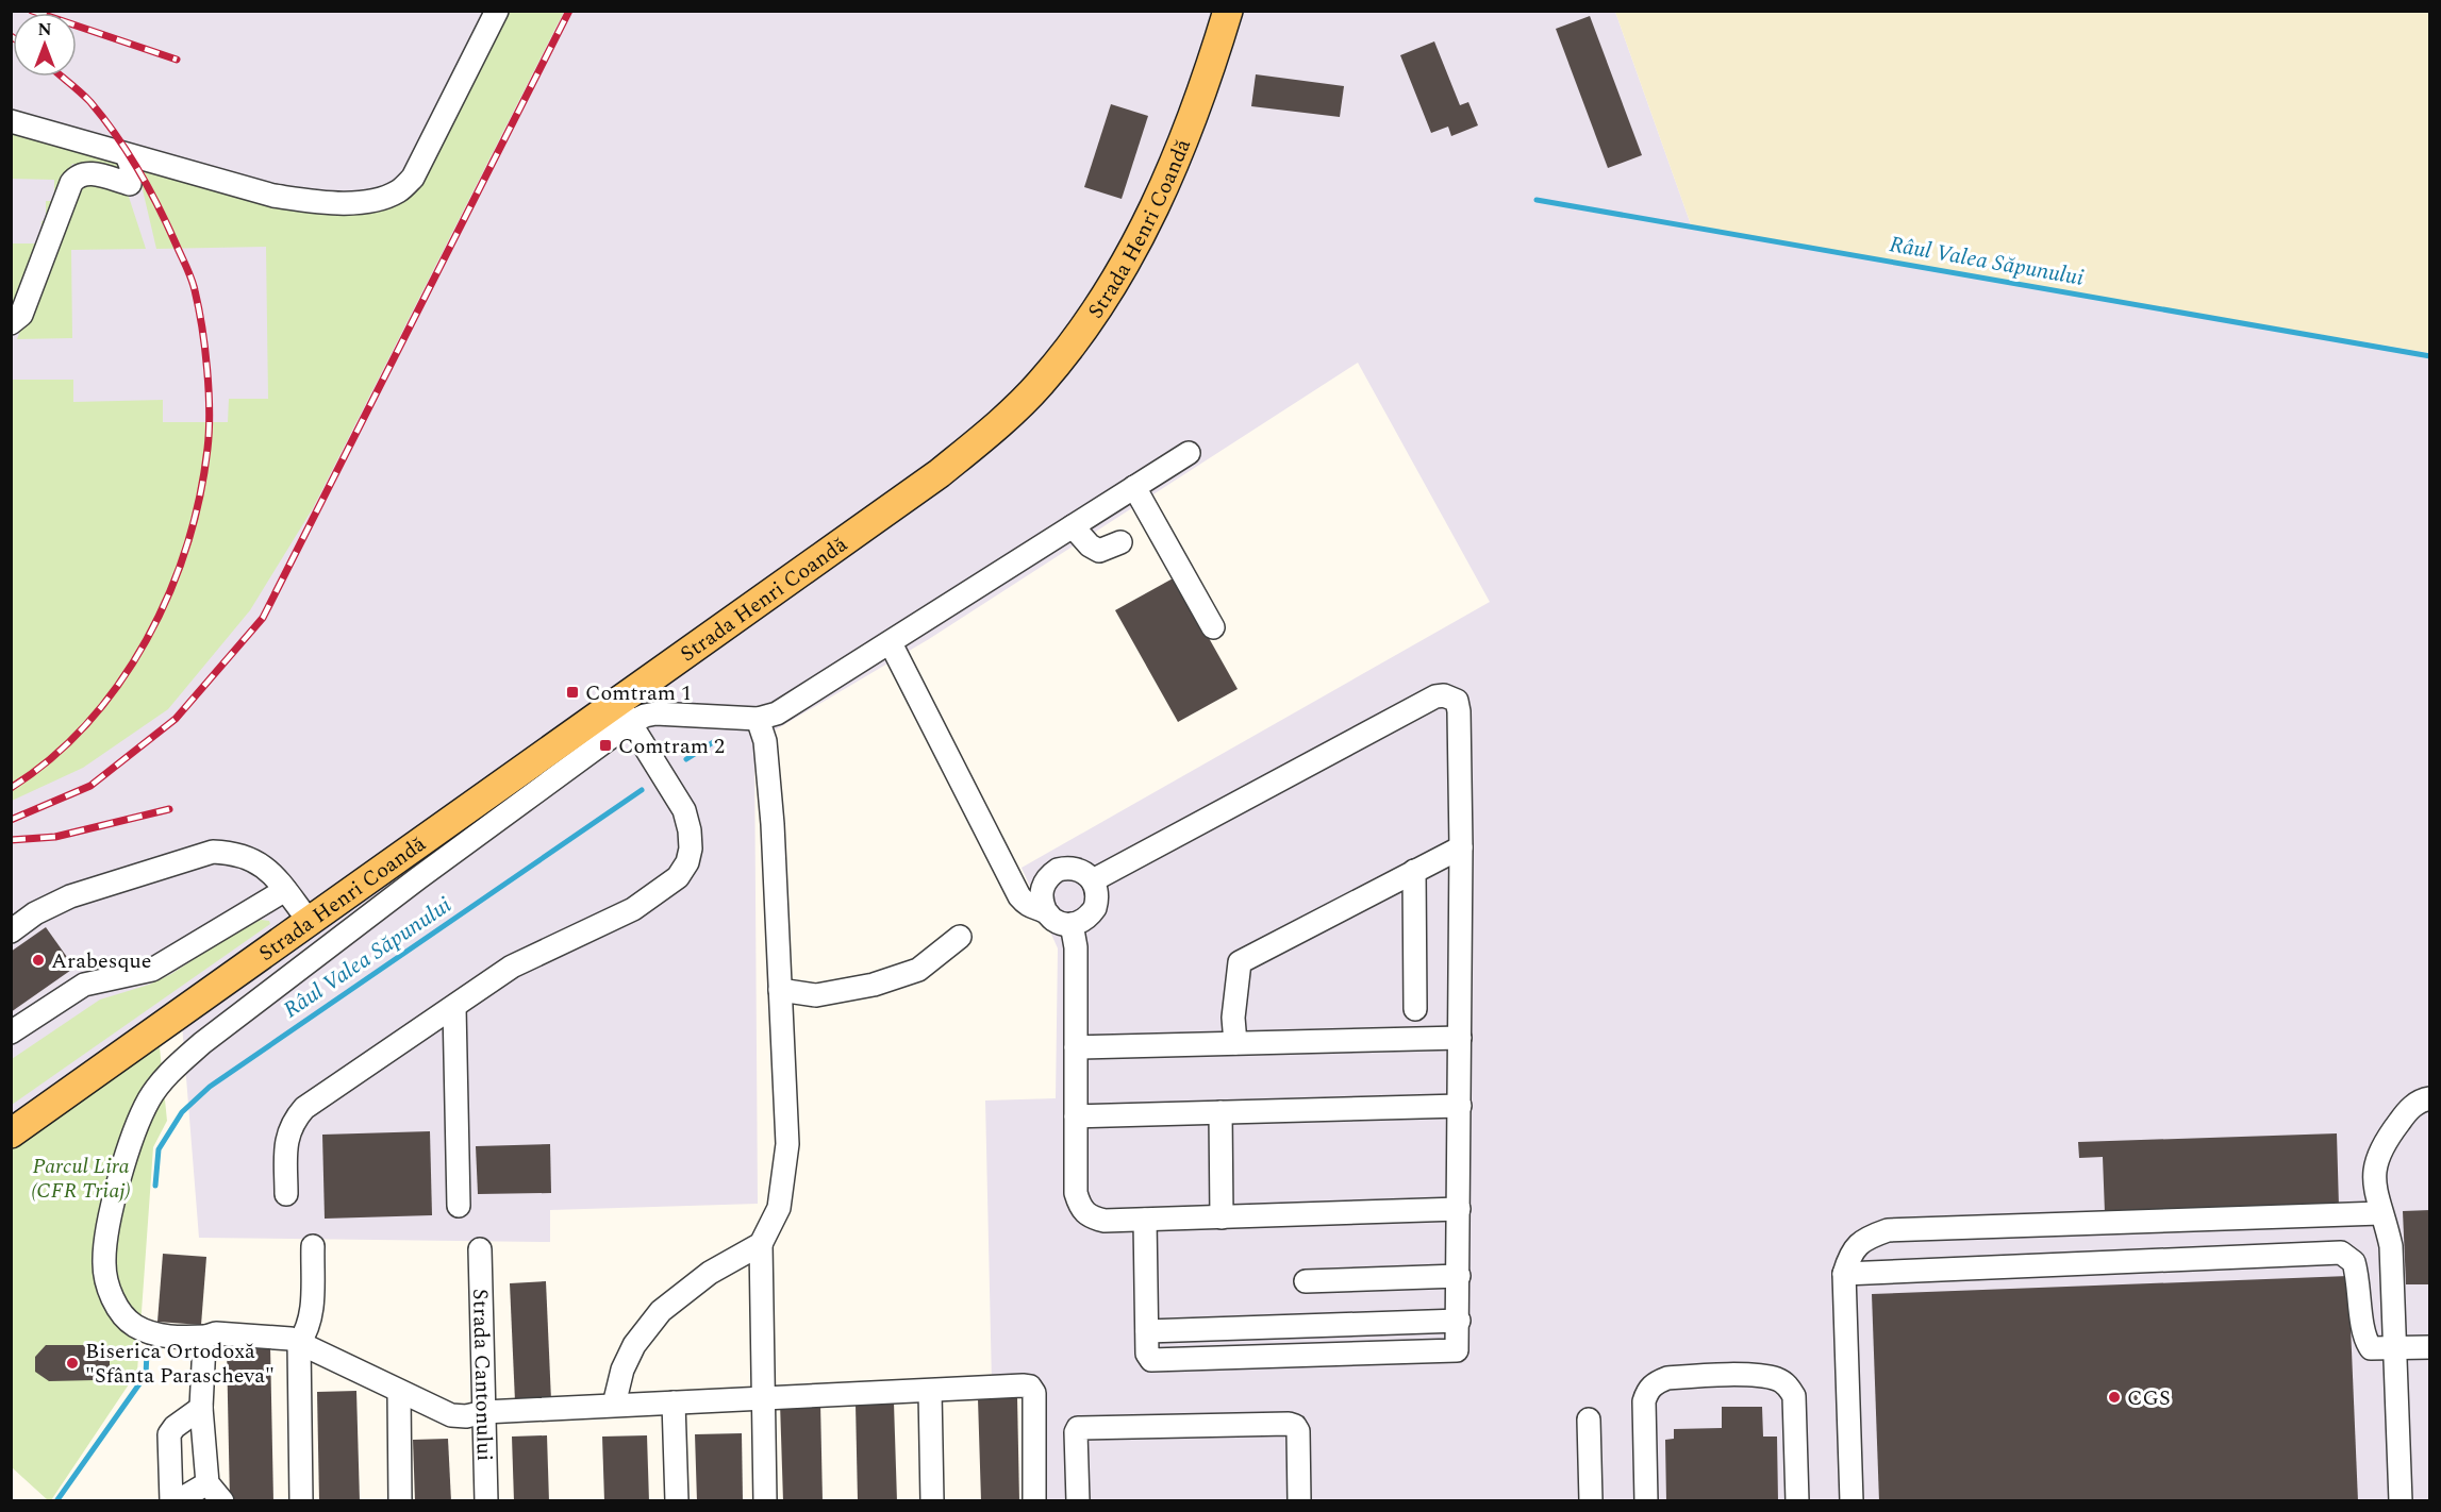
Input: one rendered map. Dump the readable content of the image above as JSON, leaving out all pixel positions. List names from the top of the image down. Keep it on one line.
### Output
{"streets":{"main road":["Strada Henri Coandă"],"street":["Strada Cantonului"]},"water":["Râul Valea Săpunului"],"parks":["Parcul Lira (CFR Triaj)"],"places":{"transit":["Comtram 1","Comtram 2"],"other":["Arabesque","Biserica Ortodoxă \"Sfânta Parascheva\"","CGS"]},"north":"top"}
